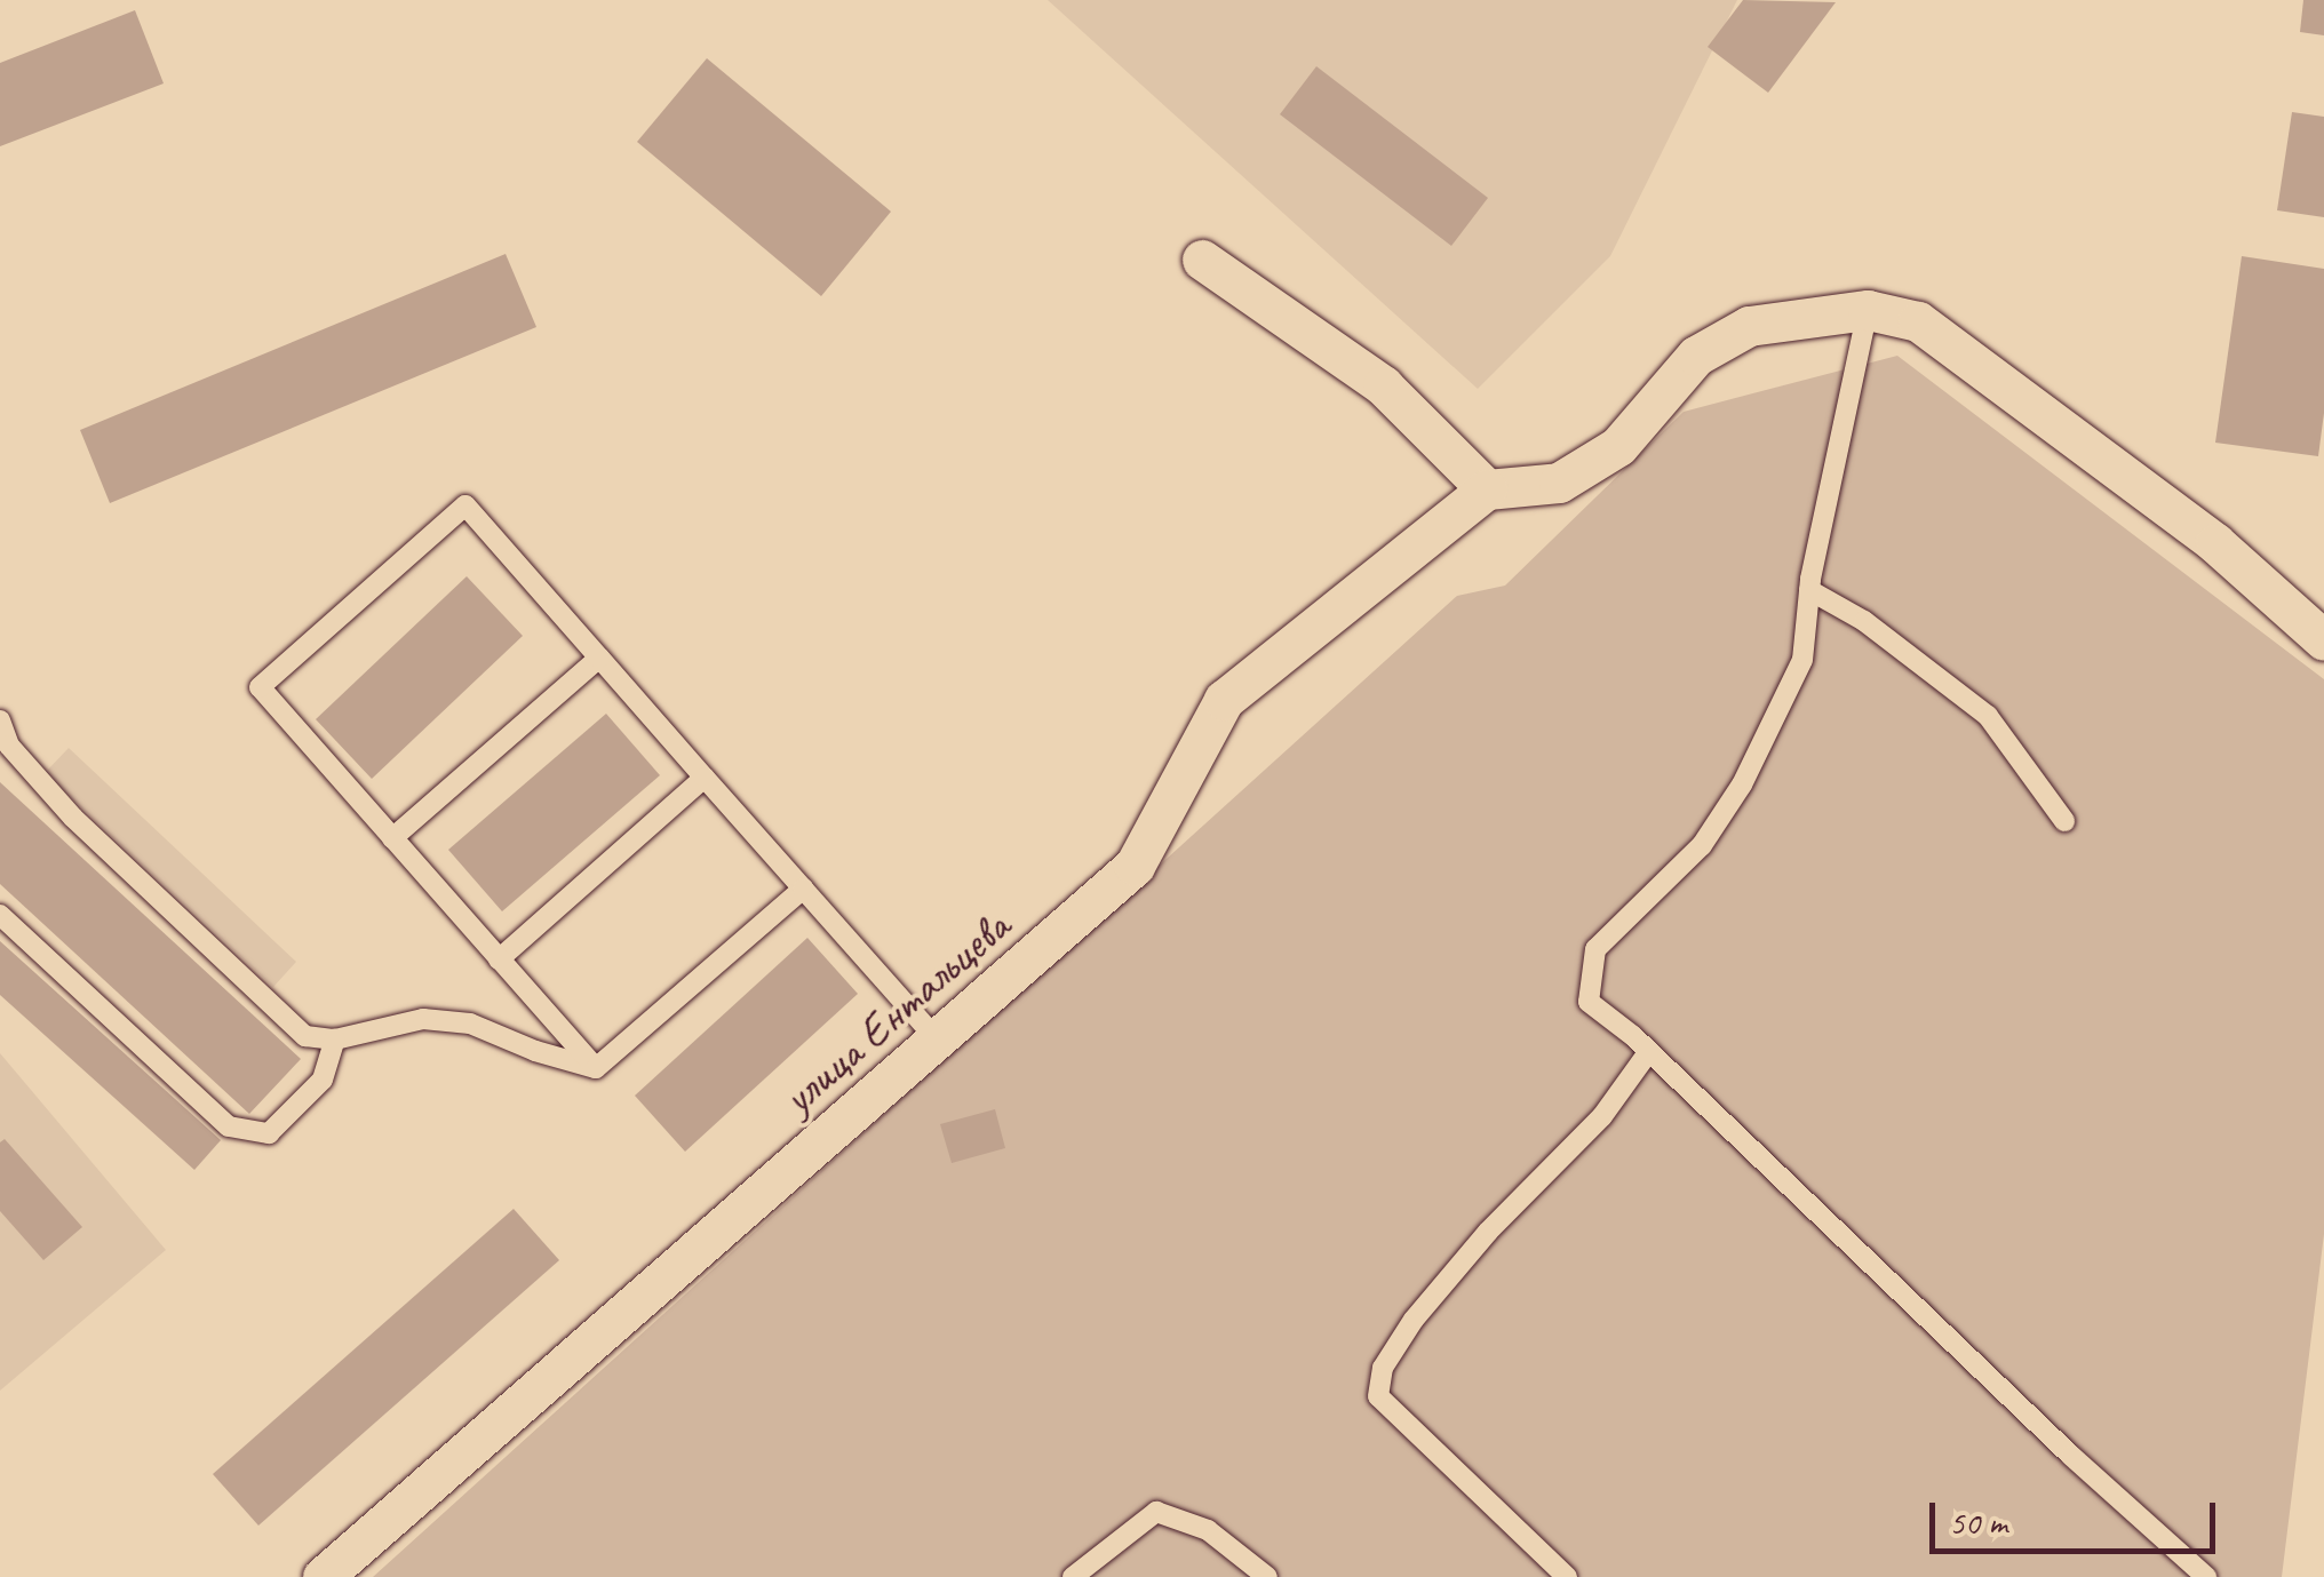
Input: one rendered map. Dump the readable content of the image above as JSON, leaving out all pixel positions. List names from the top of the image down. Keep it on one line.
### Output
{"streets":{"street":["улица Ентальцева"]},"scale_bar":"50 m"}
